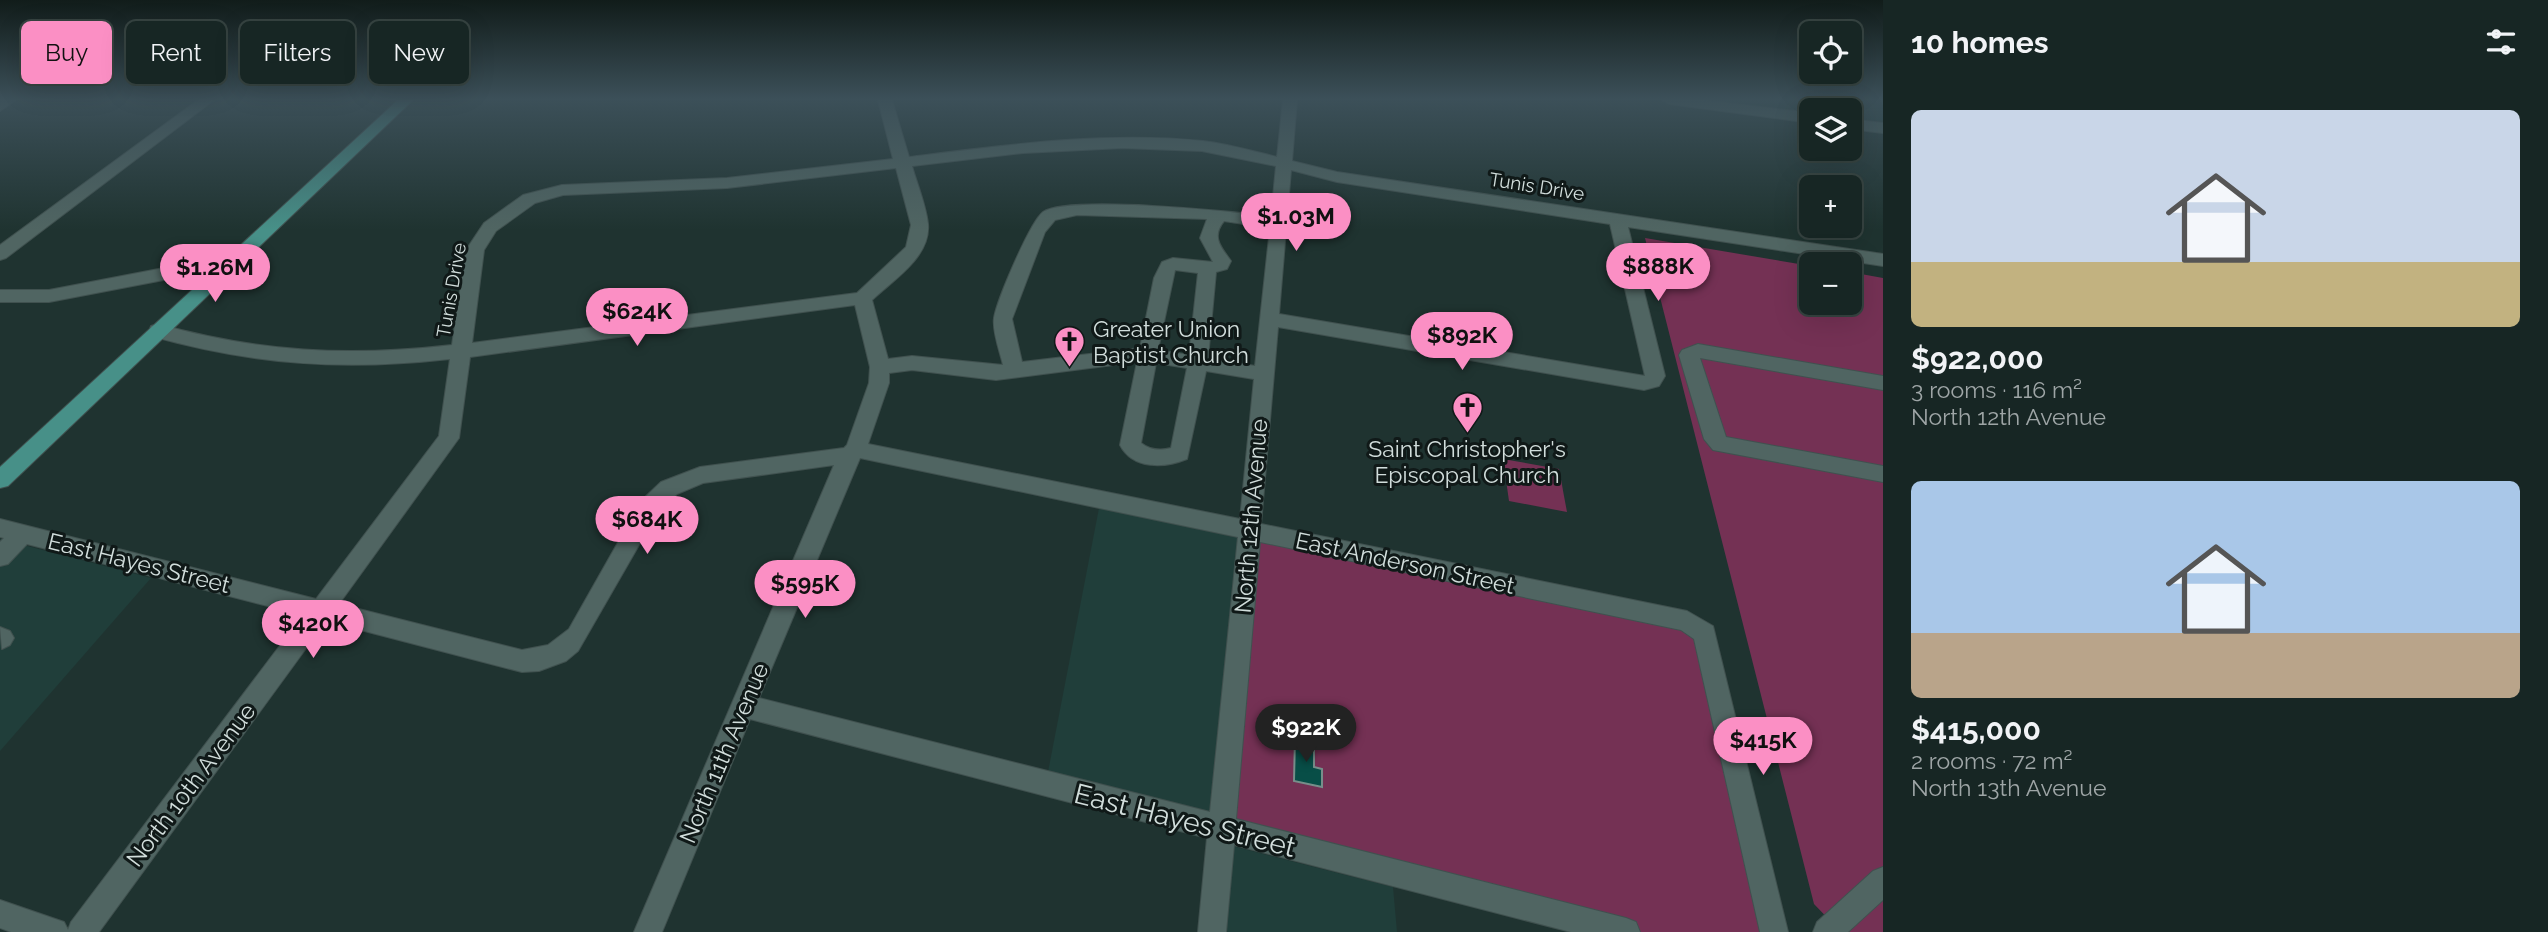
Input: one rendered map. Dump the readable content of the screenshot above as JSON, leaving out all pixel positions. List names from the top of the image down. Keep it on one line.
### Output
{"streets":{"street":["Tunis Drive","North 12th Avenue","East Hayes Street","East Anderson Street","North 11th Avenue","North 10th Avenue"]},"crossings":[["Tunis Drive","North 12th Avenue"],["Tunis Drive","North 10th Avenue"],["North 12th Avenue","East Hayes Street"],["North 12th Avenue","East Anderson Street"],["East Hayes Street","East Anderson Street"],["East Hayes Street","North 11th Avenue"],["East Hayes Street","North 10th Avenue"],["East Anderson Street","North 11th Avenue"]],"places":{"church":["Greater Union Baptist Church","Saint Christopher's Episcopal Church"]},"page":{"heading":"10 homes","map_buttons":["+","−"],"chip":["Buy","Rent","Filters","New"],"list":[{"name":"$922,000","note":"3 rooms · 116 m² · North 12th Avenue"},{"name":"$415,000","note":"2 rooms · 72 m² · North 13th Avenue"}],"price":["$1.03M","$888K","$1.26M","$624K","$892K","$684K","$595K","$420K","$922K","$415K"]}}
